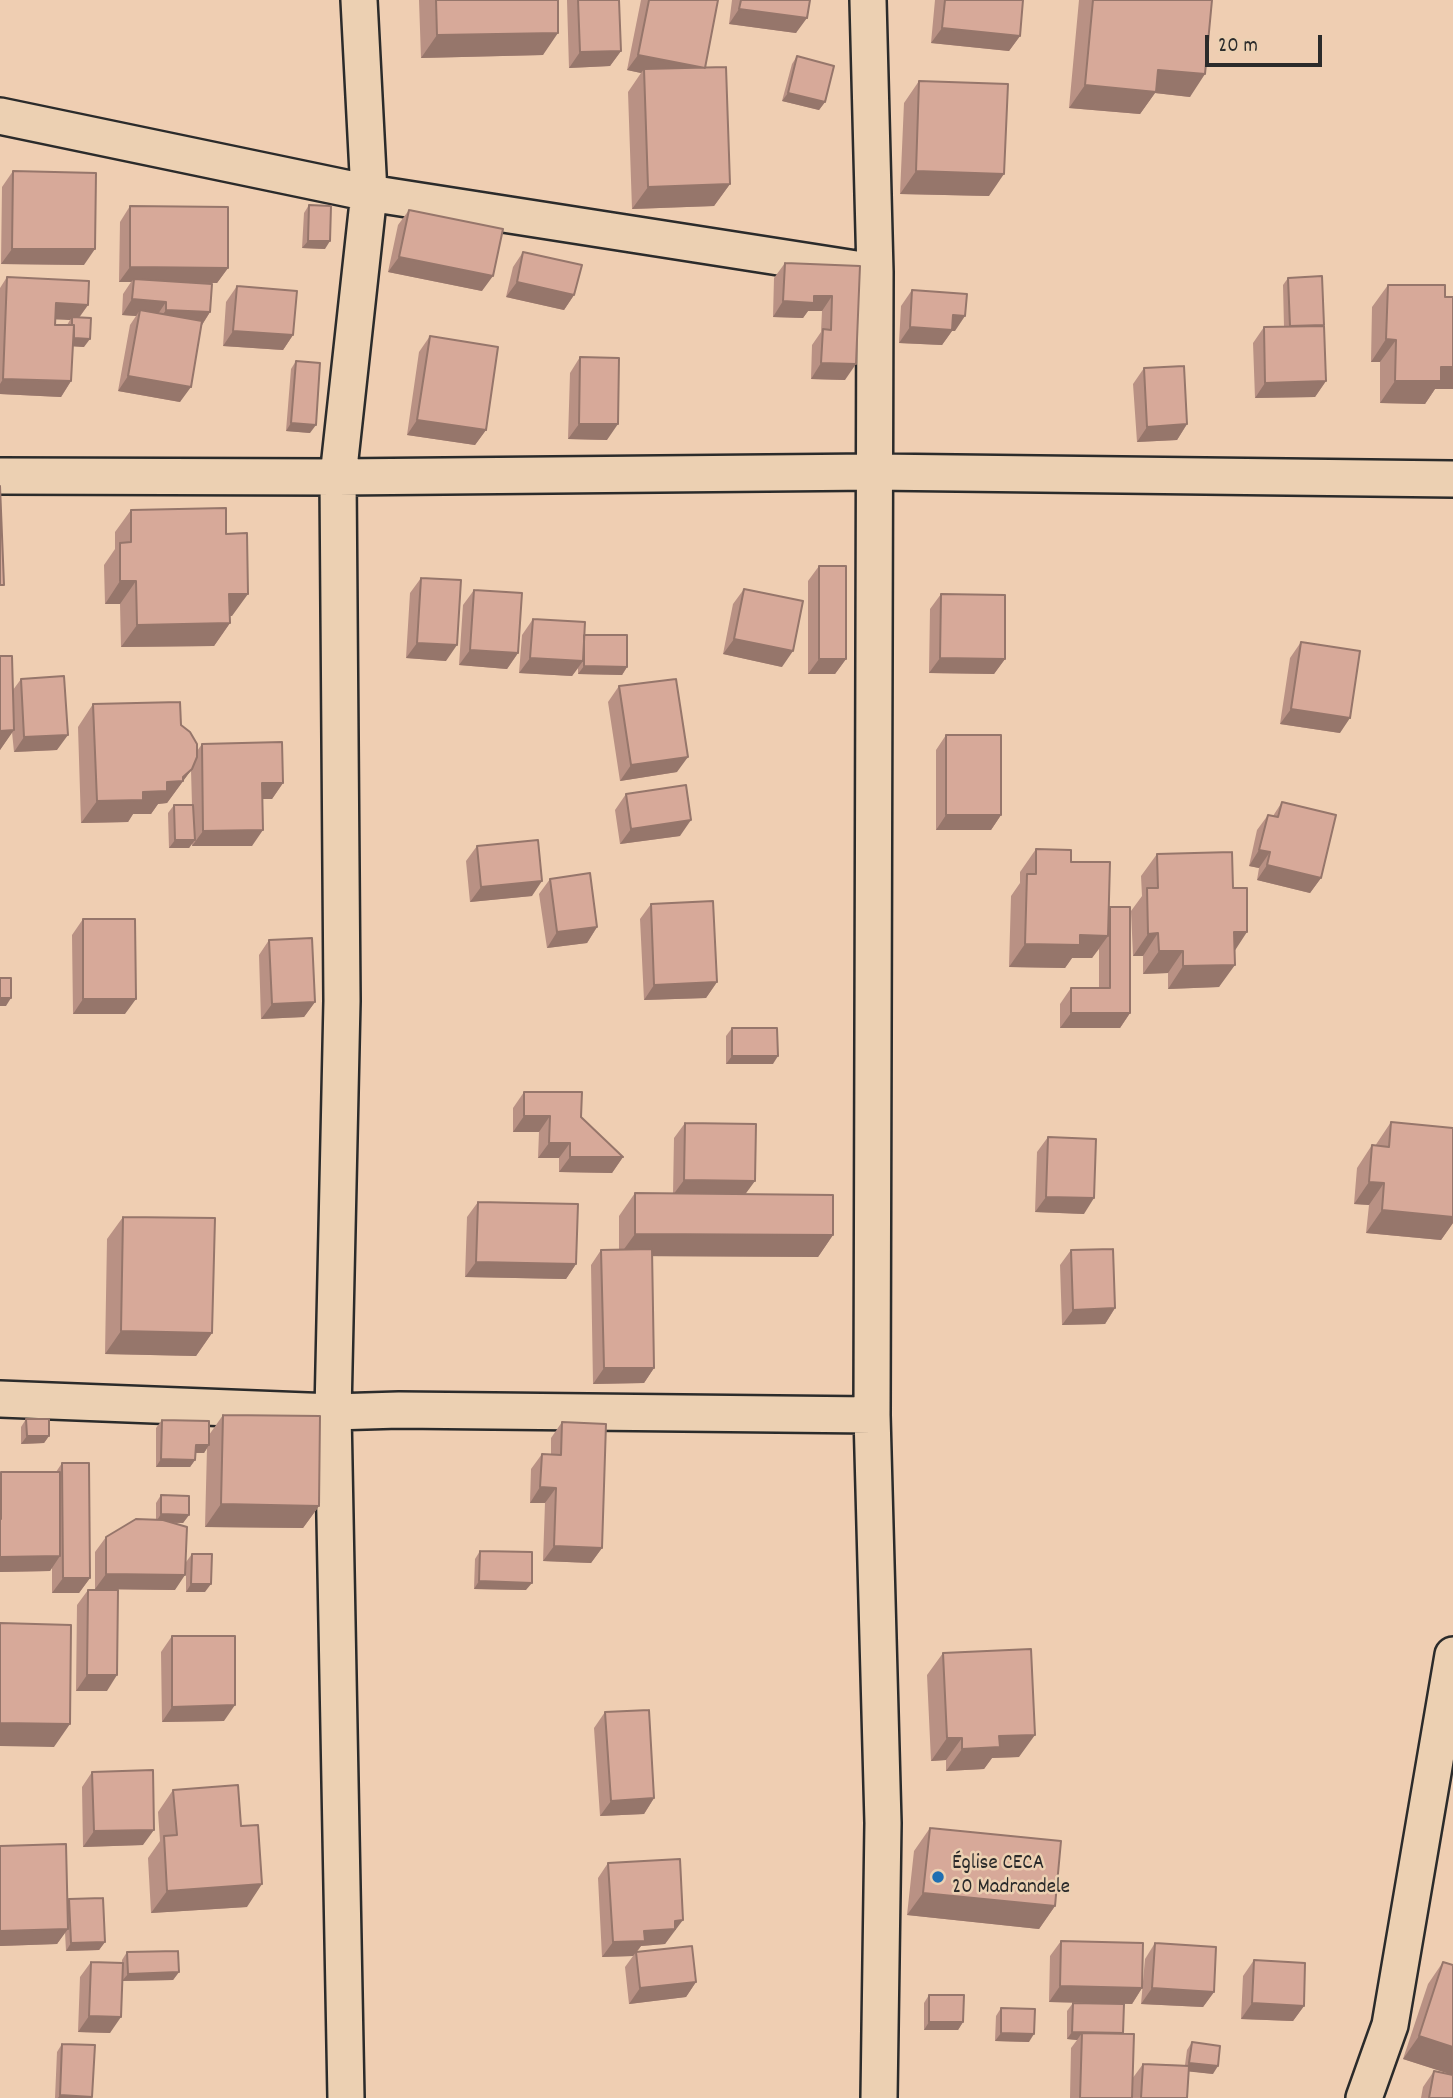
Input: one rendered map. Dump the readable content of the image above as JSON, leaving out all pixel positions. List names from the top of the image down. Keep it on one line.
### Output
{"places":["Église CECA 20 Madrandele"],"scale_bar":"20 m"}
